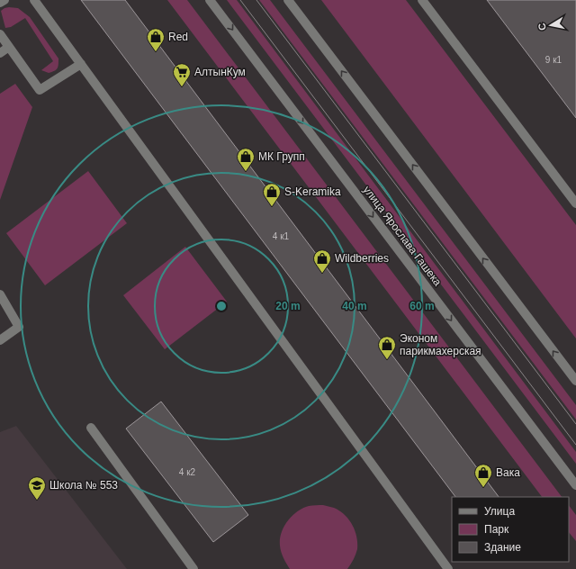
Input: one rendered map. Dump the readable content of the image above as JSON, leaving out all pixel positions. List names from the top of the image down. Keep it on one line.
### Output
{"streets":{"street":["улица Ярослава Гашека"]},"places":{"shop":["Red","МК Групп","S-Keramika","Wildberries","Эконом парикмахерская","Вака"],"supermarket":["АлтынКум"],"school or university":["Школа № 553"]},"house_numbers":["9 к1","4 к1","4 к2"],"legend":["Улица","Парк","Здание"],"north":"left","rings":["20 m","40 m","60 m"]}
